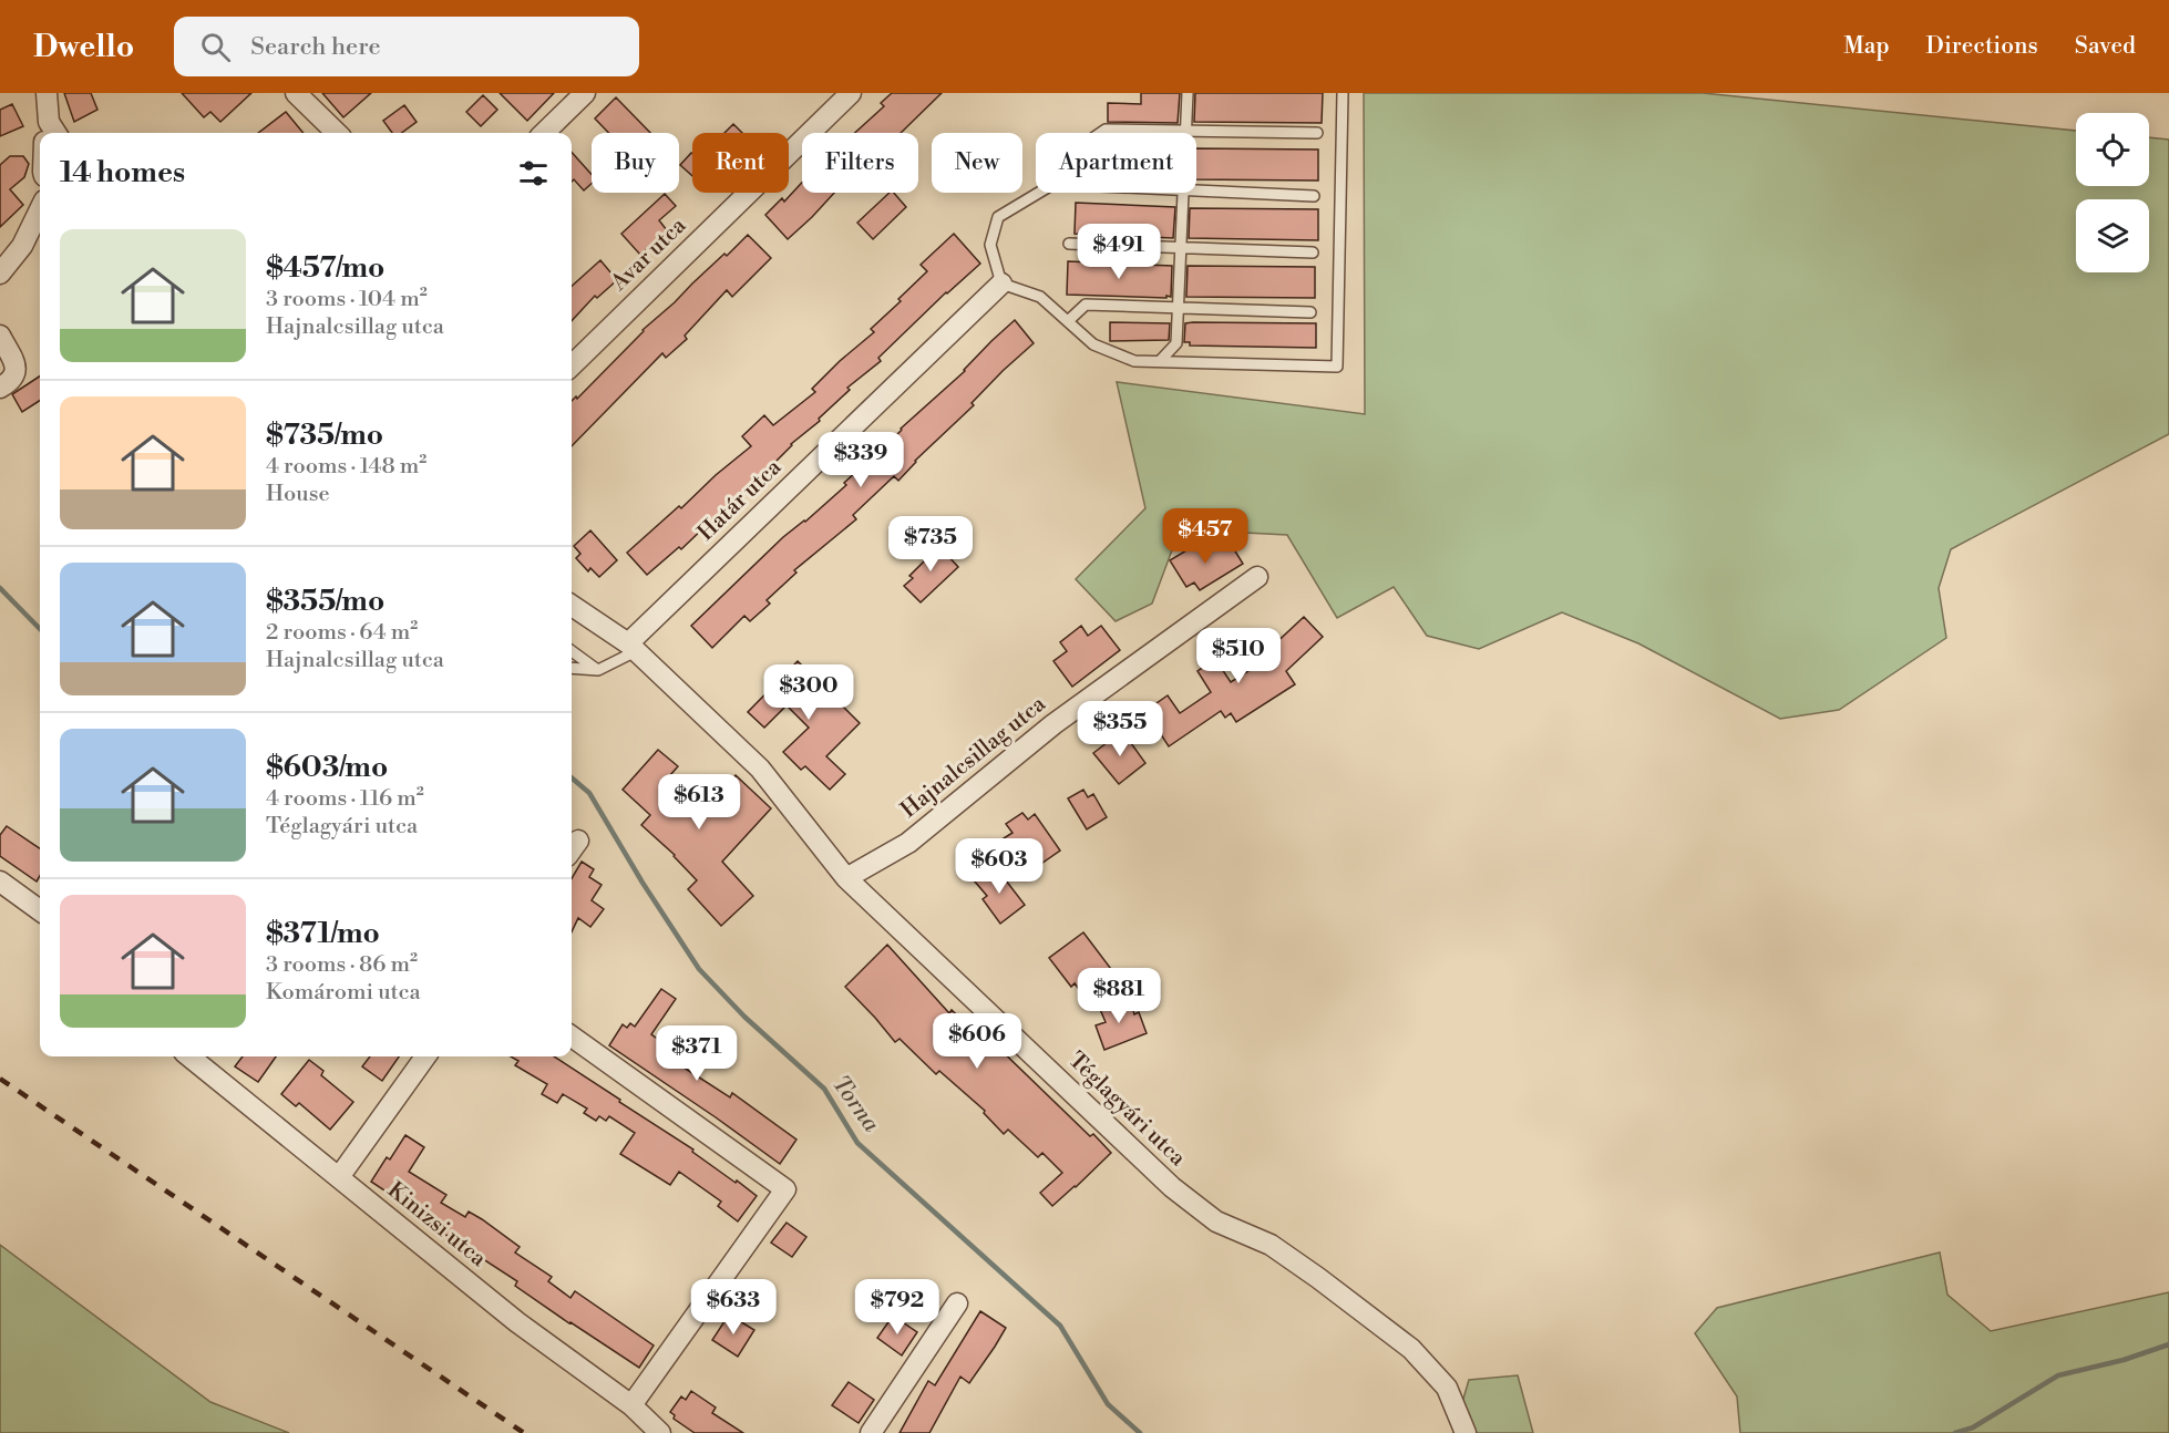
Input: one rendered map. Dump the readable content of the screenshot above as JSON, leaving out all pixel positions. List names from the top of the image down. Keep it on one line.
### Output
{"streets":{"street":["Avar utca","Határ utca","Hajnalcsillag utca","Téglagyári utca","Kinizsi utca"]},"crossings":[["Határ utca","Téglagyári utca"],["Hajnalcsillag utca","Téglagyári utca"]],"water":["Torna"],"page":{"header":"Dwello","search":"Search here","nav":["Map","Directions","Saved"],"chip":["Buy","Rent","Filters","New","Apartment"],"heading":"14 homes","list":[{"name":"$457/mo","note":"3 rooms · 104 m² · Hajnalcsillag utca"},{"name":"$735/mo","note":"4 rooms · 148 m² · House"},{"name":"$355/mo","note":"2 rooms · 64 m² · Hajnalcsillag utca"},{"name":"$603/mo","note":"4 rooms · 116 m² · Téglagyári utca"},{"name":"$371/mo","note":"3 rooms · 86 m² · Komáromi utca"}],"price":["$491","$339","$457","$735","$510","$300","$355","$613","$603","$881","$606","$371","$633","$792"]}}
